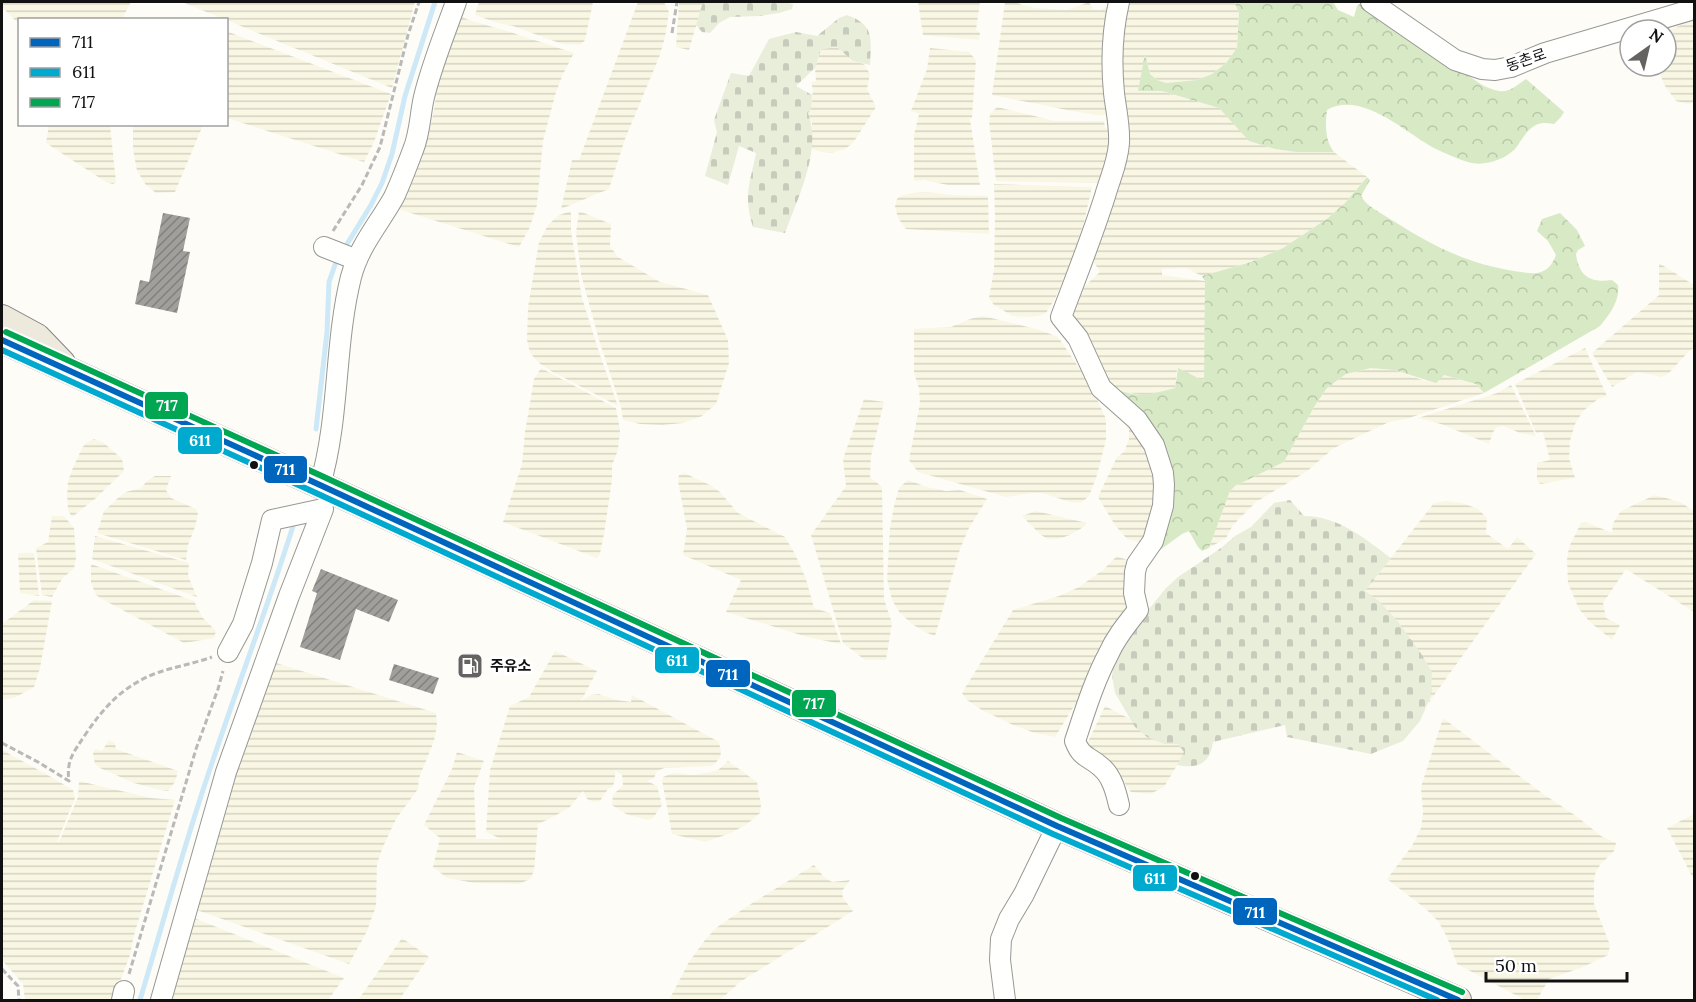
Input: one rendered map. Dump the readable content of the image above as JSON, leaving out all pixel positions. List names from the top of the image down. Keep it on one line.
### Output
{"streets":{"street":["동촌로"]},"places":{"fuel station":["주유소"]},"lines":["transit line 717","transit line 711","transit line 611"],"legend":["711","611","717"],"scale_bar":"50 m","north":"top right"}
